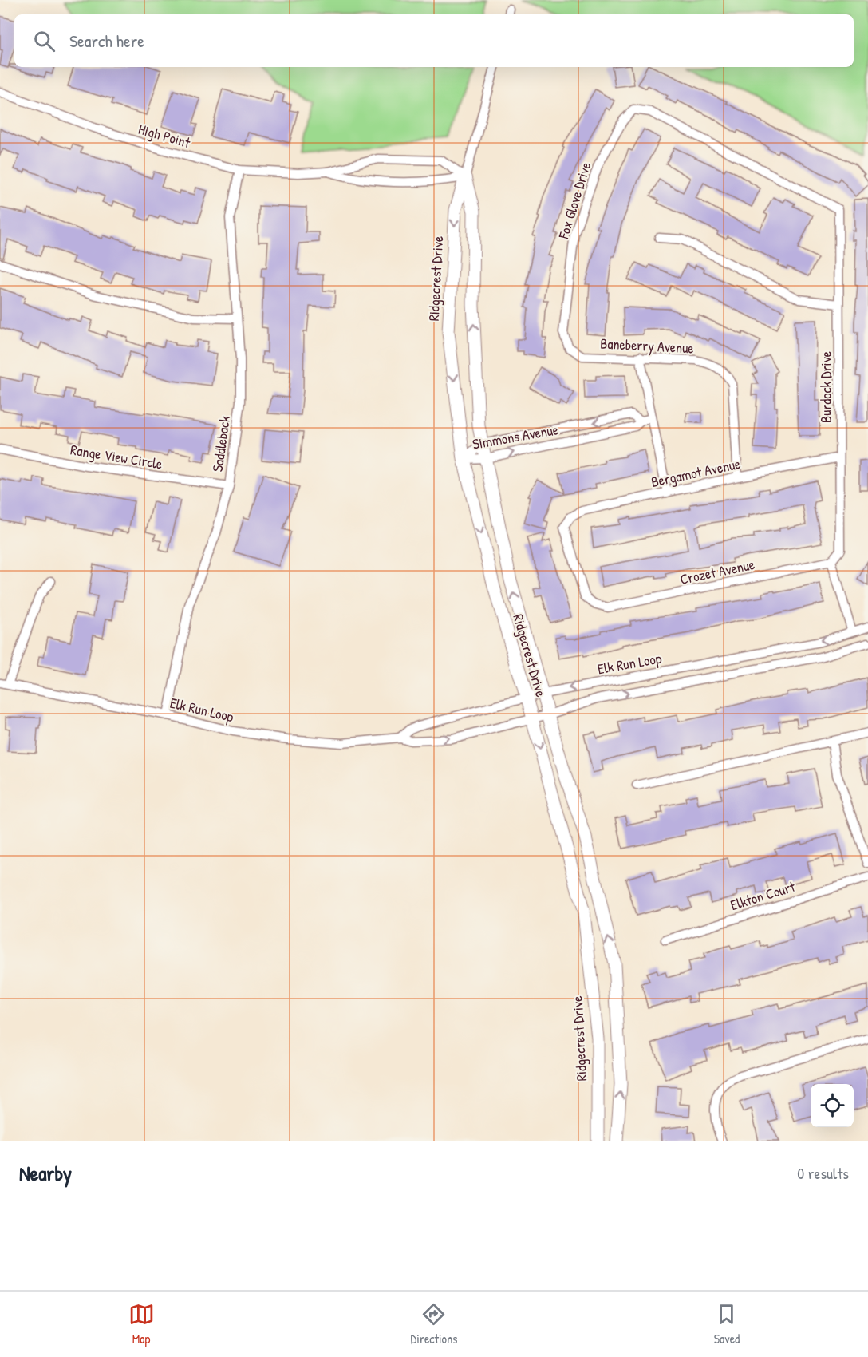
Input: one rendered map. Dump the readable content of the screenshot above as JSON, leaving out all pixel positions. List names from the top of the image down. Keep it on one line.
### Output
{"streets":{"street":["High Point","Fox Glove Drive","Ridgecrest Drive","Baneberry Avenue","Burdock Drive","Simmons Avenue","Saddleback","Range View Circle","Bergamot Avenue","Crozet Avenue","Elk Run Loop","Elkton Court"]},"crossings":[["High Point","Ridgecrest Drive"],["High Point","Saddleback"],["Fox Glove Drive","Baneberry Avenue"],["Fox Glove Drive","Burdock Drive"],["Ridgecrest Drive","Simmons Avenue"],["Ridgecrest Drive","Elk Run Loop"],["Baneberry Avenue","Bergamot Avenue"],["Burdock Drive","Bergamot Avenue"],["Burdock Drive","Crozet Avenue"],["Saddleback","Range View Circle"],["Saddleback","Elk Run Loop"],["Bergamot Avenue","Crozet Avenue"]],"page":{"search":"Search here","heading":["Nearby","0 results"],"nav":["Map","Directions","Saved"]}}
